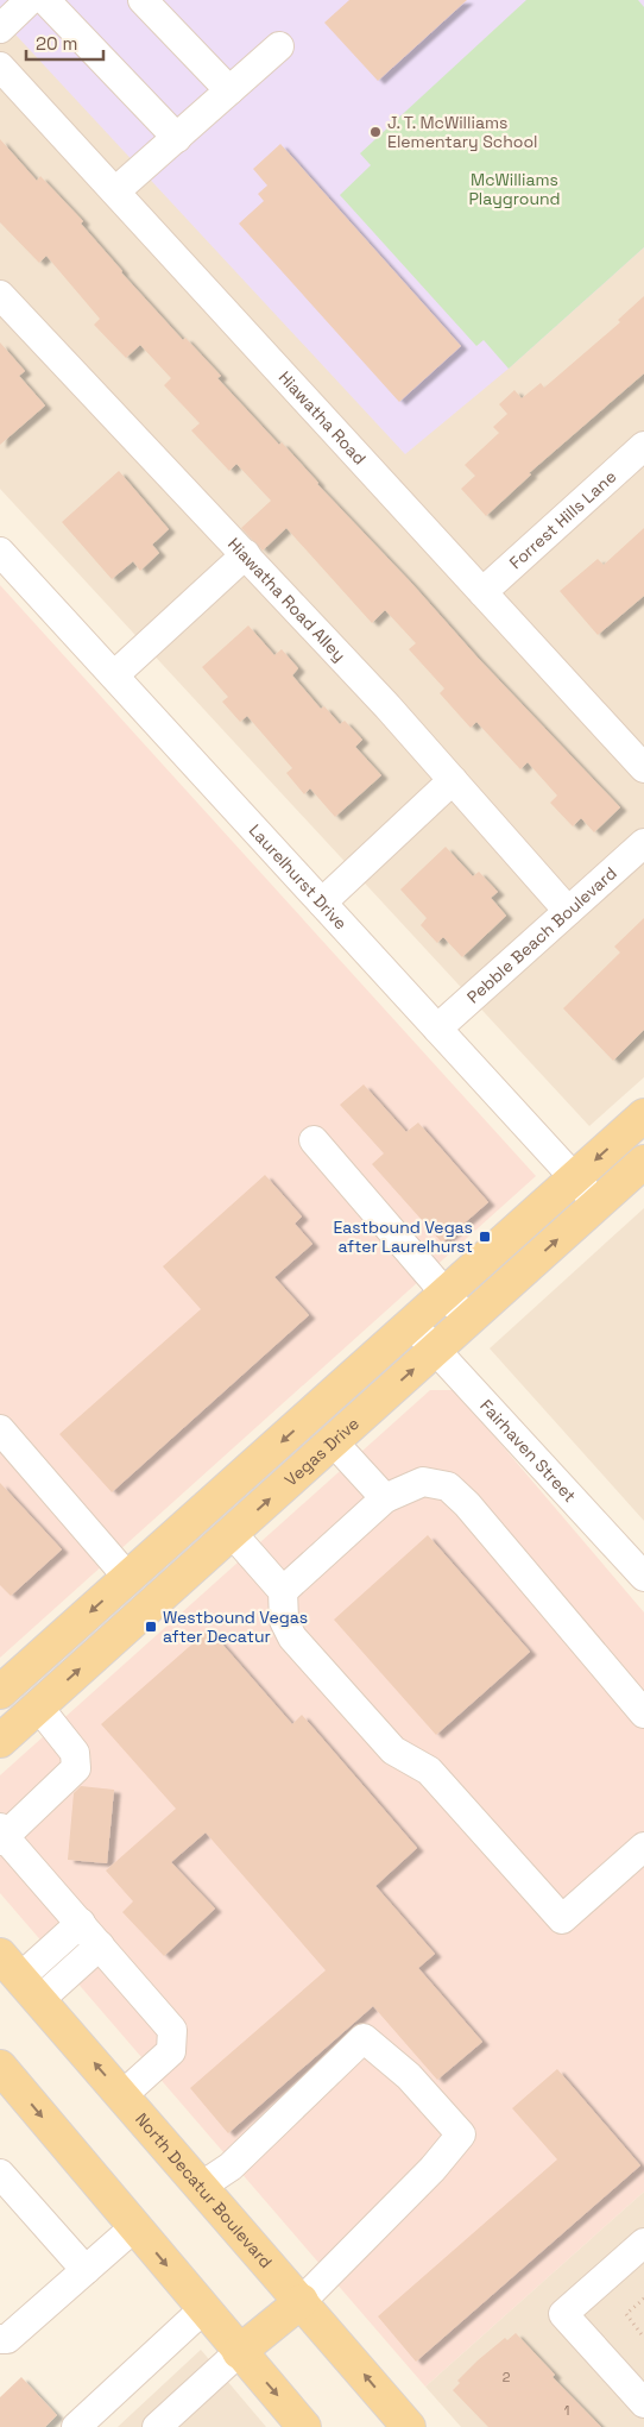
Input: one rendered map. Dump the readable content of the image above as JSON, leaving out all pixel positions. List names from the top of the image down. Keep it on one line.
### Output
{"streets":{"main road":["Vegas Drive","North Decatur Boulevard"],"street":["Hiawatha Road","Forrest Hills Lane","Hiawatha Road Alley","Laurelhurst Drive","Pebble Beach Boulevard","Fairhaven Street"]},"crossings":[["Hiawatha Road","Forrest Hills Lane"],["Hiawatha Road Alley","Pebble Beach Boulevard"],["Laurelhurst Drive","Pebble Beach Boulevard"],["Laurelhurst Drive","Vegas Drive"],["Vegas Drive","Fairhaven Street"]],"parks":["McWilliams Playground"],"places":{"other":["J. T. McWilliams Elementary School"],"transit":["Eastbound Vegas after Laurelhurst","Westbound Vegas after Decatur"]},"house_numbers":["2","1"],"scale_bar":"20 m"}
